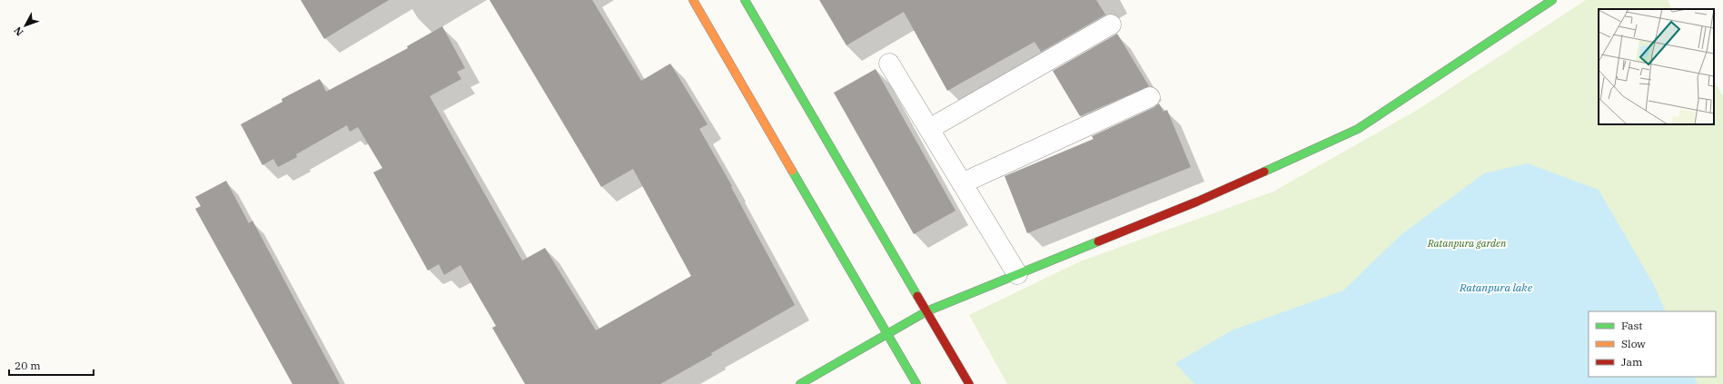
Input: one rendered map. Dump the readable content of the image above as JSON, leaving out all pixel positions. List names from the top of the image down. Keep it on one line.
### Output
{"water":["Ratanpura lake"],"parks":["Ratanpura garden"],"legend":["Fast","Slow","Jam"],"scale_bar":"20 m","north":"bottom left"}
